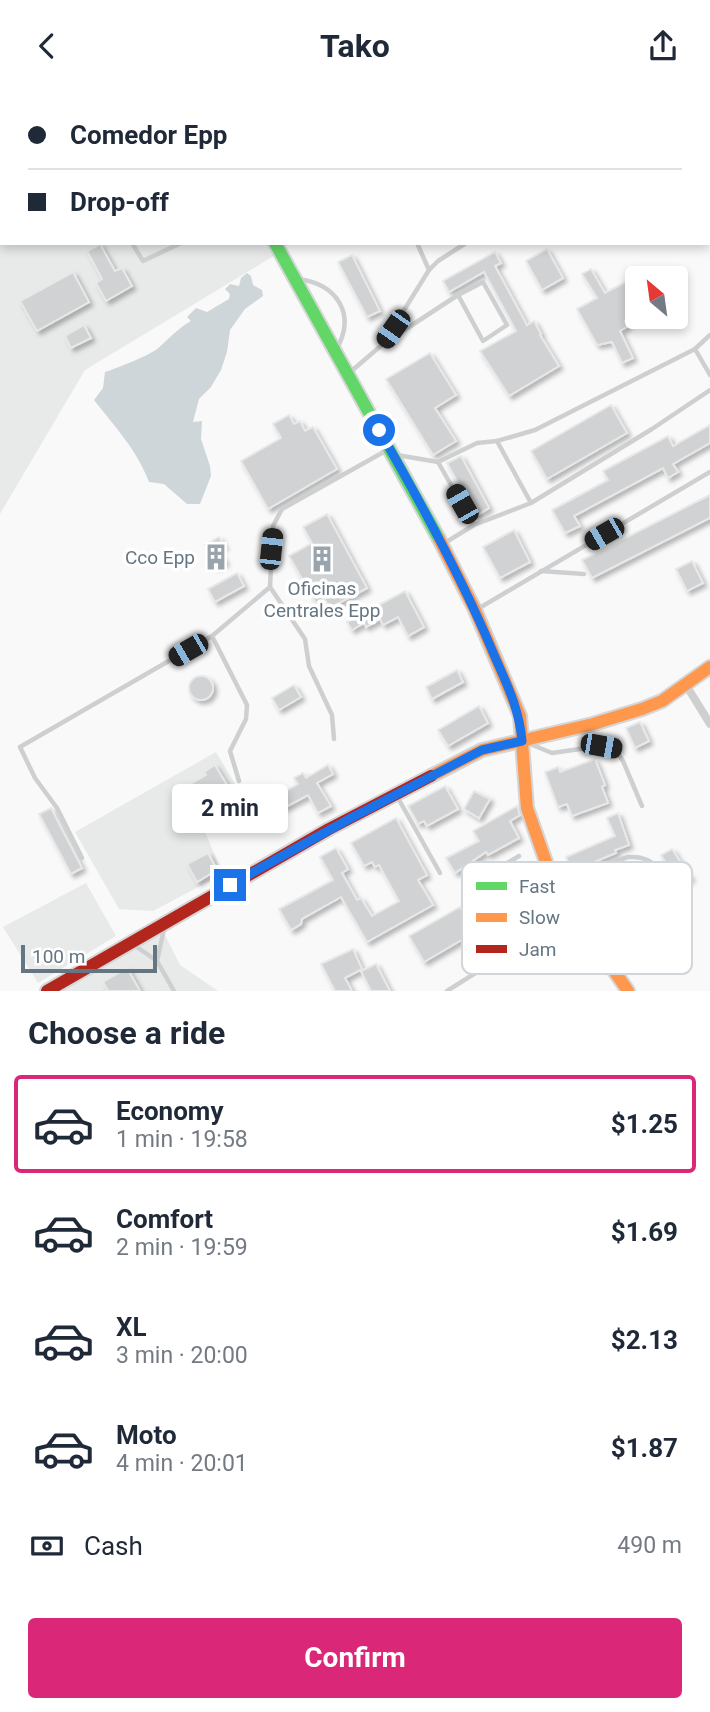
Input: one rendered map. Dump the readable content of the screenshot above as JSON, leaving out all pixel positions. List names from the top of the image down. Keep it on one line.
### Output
{"places":{"building":["Cco Epp","Oficinas Centrales Epp"]},"legend":["Fast","Slow","Jam"],"scale_bar":"100 m","north":"top left","page":{"header":"Tako","banner":["Comedor Epp","Drop-off"],"bubble":"2 min","scale":"100 m","heading":"Choose a ride","list":[{"name":"Economy","note":"1 min · 19:58","value":"$1.25"},{"name":"Comfort","note":"2 min · 19:59","value":"$1.69"},{"name":"XL","note":"3 min · 20:00","value":"$2.13"},{"name":"Moto","note":"4 min · 20:01","value":"$1.87"}],"pay":["Cash","490 m"],"buttons":"Confirm"}}
